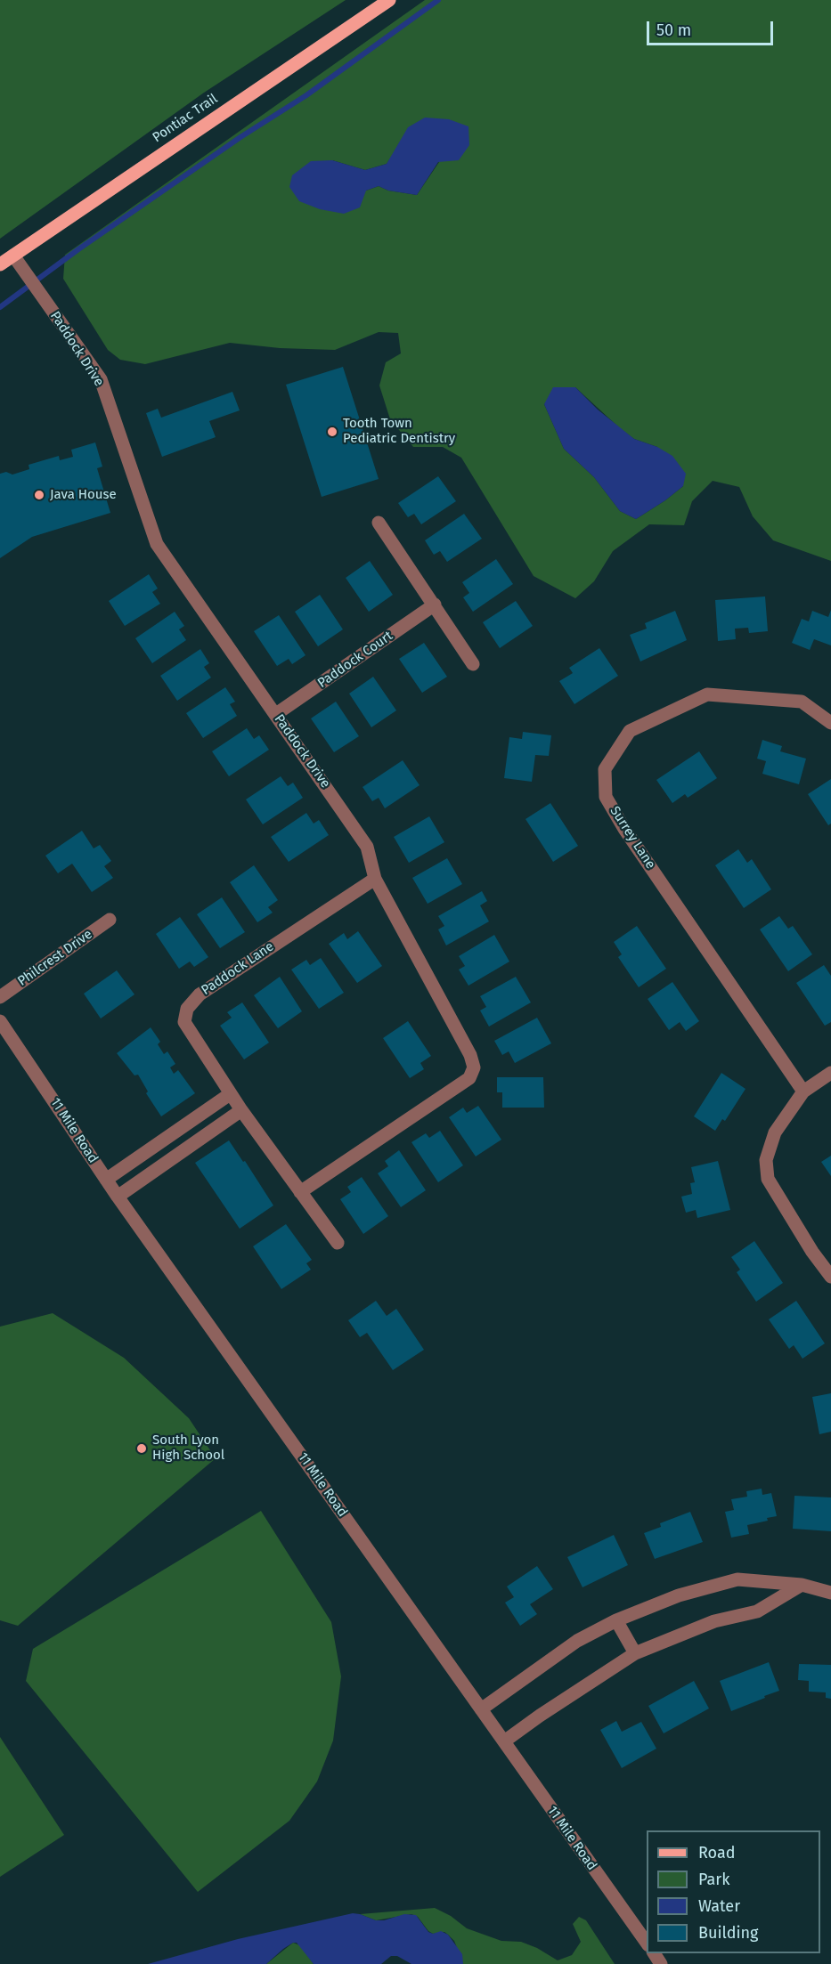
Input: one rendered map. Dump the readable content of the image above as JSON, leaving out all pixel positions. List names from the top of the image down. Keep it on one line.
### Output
{"streets":{"main road":["Pontiac Trail"],"street":["Paddock Drive","Paddock Court","Surrey Lane","Philcrest Drive","Paddock Lane","11 Mile Road"]},"crossings":[["Pontiac Trail","Paddock Drive"],["Paddock Drive","Paddock Court"],["Paddock Drive","Paddock Lane"]],"places":["Tooth Town Pediatric Dentistry","Java House","South Lyon High School"],"legend":["Road","Park","Water","Building"],"scale_bar":"50 m"}
